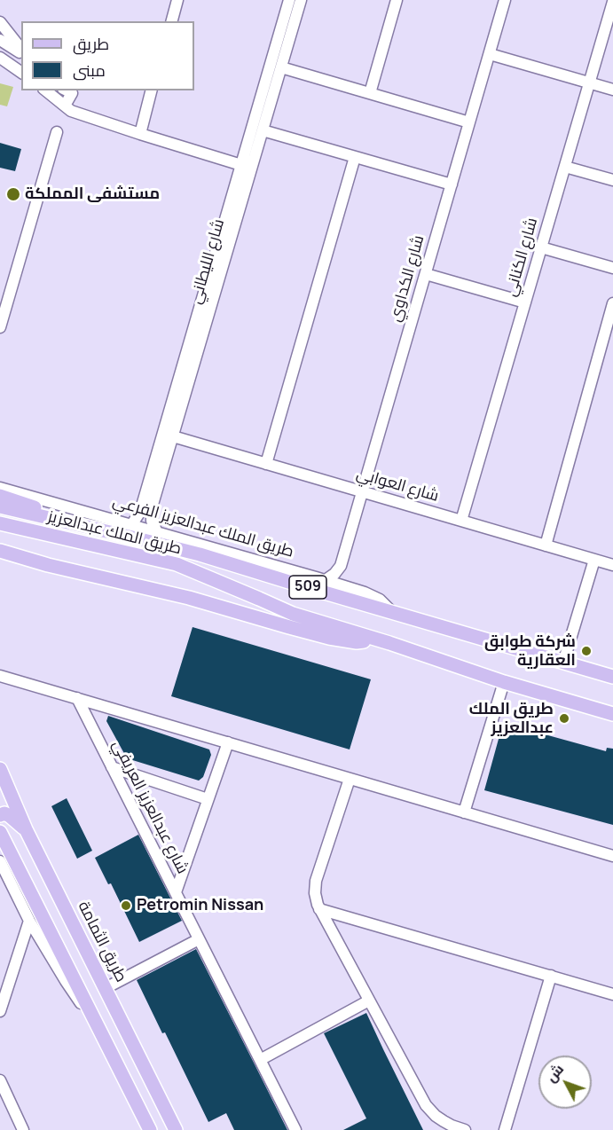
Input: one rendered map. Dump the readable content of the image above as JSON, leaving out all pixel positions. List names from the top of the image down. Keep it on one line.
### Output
{"streets":{"main road":["طريق الملك عبدالعزيز","509","طريق الثمامة"],"street":["شارع الكناني","شارع الليطاني","شارع الكداوي","شارع العوابي","طريق الملك عبدالعزيز الفرعي","شارع عبدالعزيز العريفي"]},"crossings":[["شارع الكناني","شارع العوابي"],["شارع الليطاني","شارع العوابي"],["شارع الليطاني","طريق الملك عبدالعزيز الفرعي"],["شارع الكداوي","شارع العوابي"],["شارع الكداوي","طريق الملك عبدالعزيز الفرعي"],["طريق الملك عبدالعزيز الفرعي","طريق الملك عبدالعزيز"]],"places":["مستشفى المملكة","شركة طوابق العقارية","طريق الملك عبدالعزيز","Petromin Nissan"],"legend":["طريق","مبنى"],"north":"top left"}
